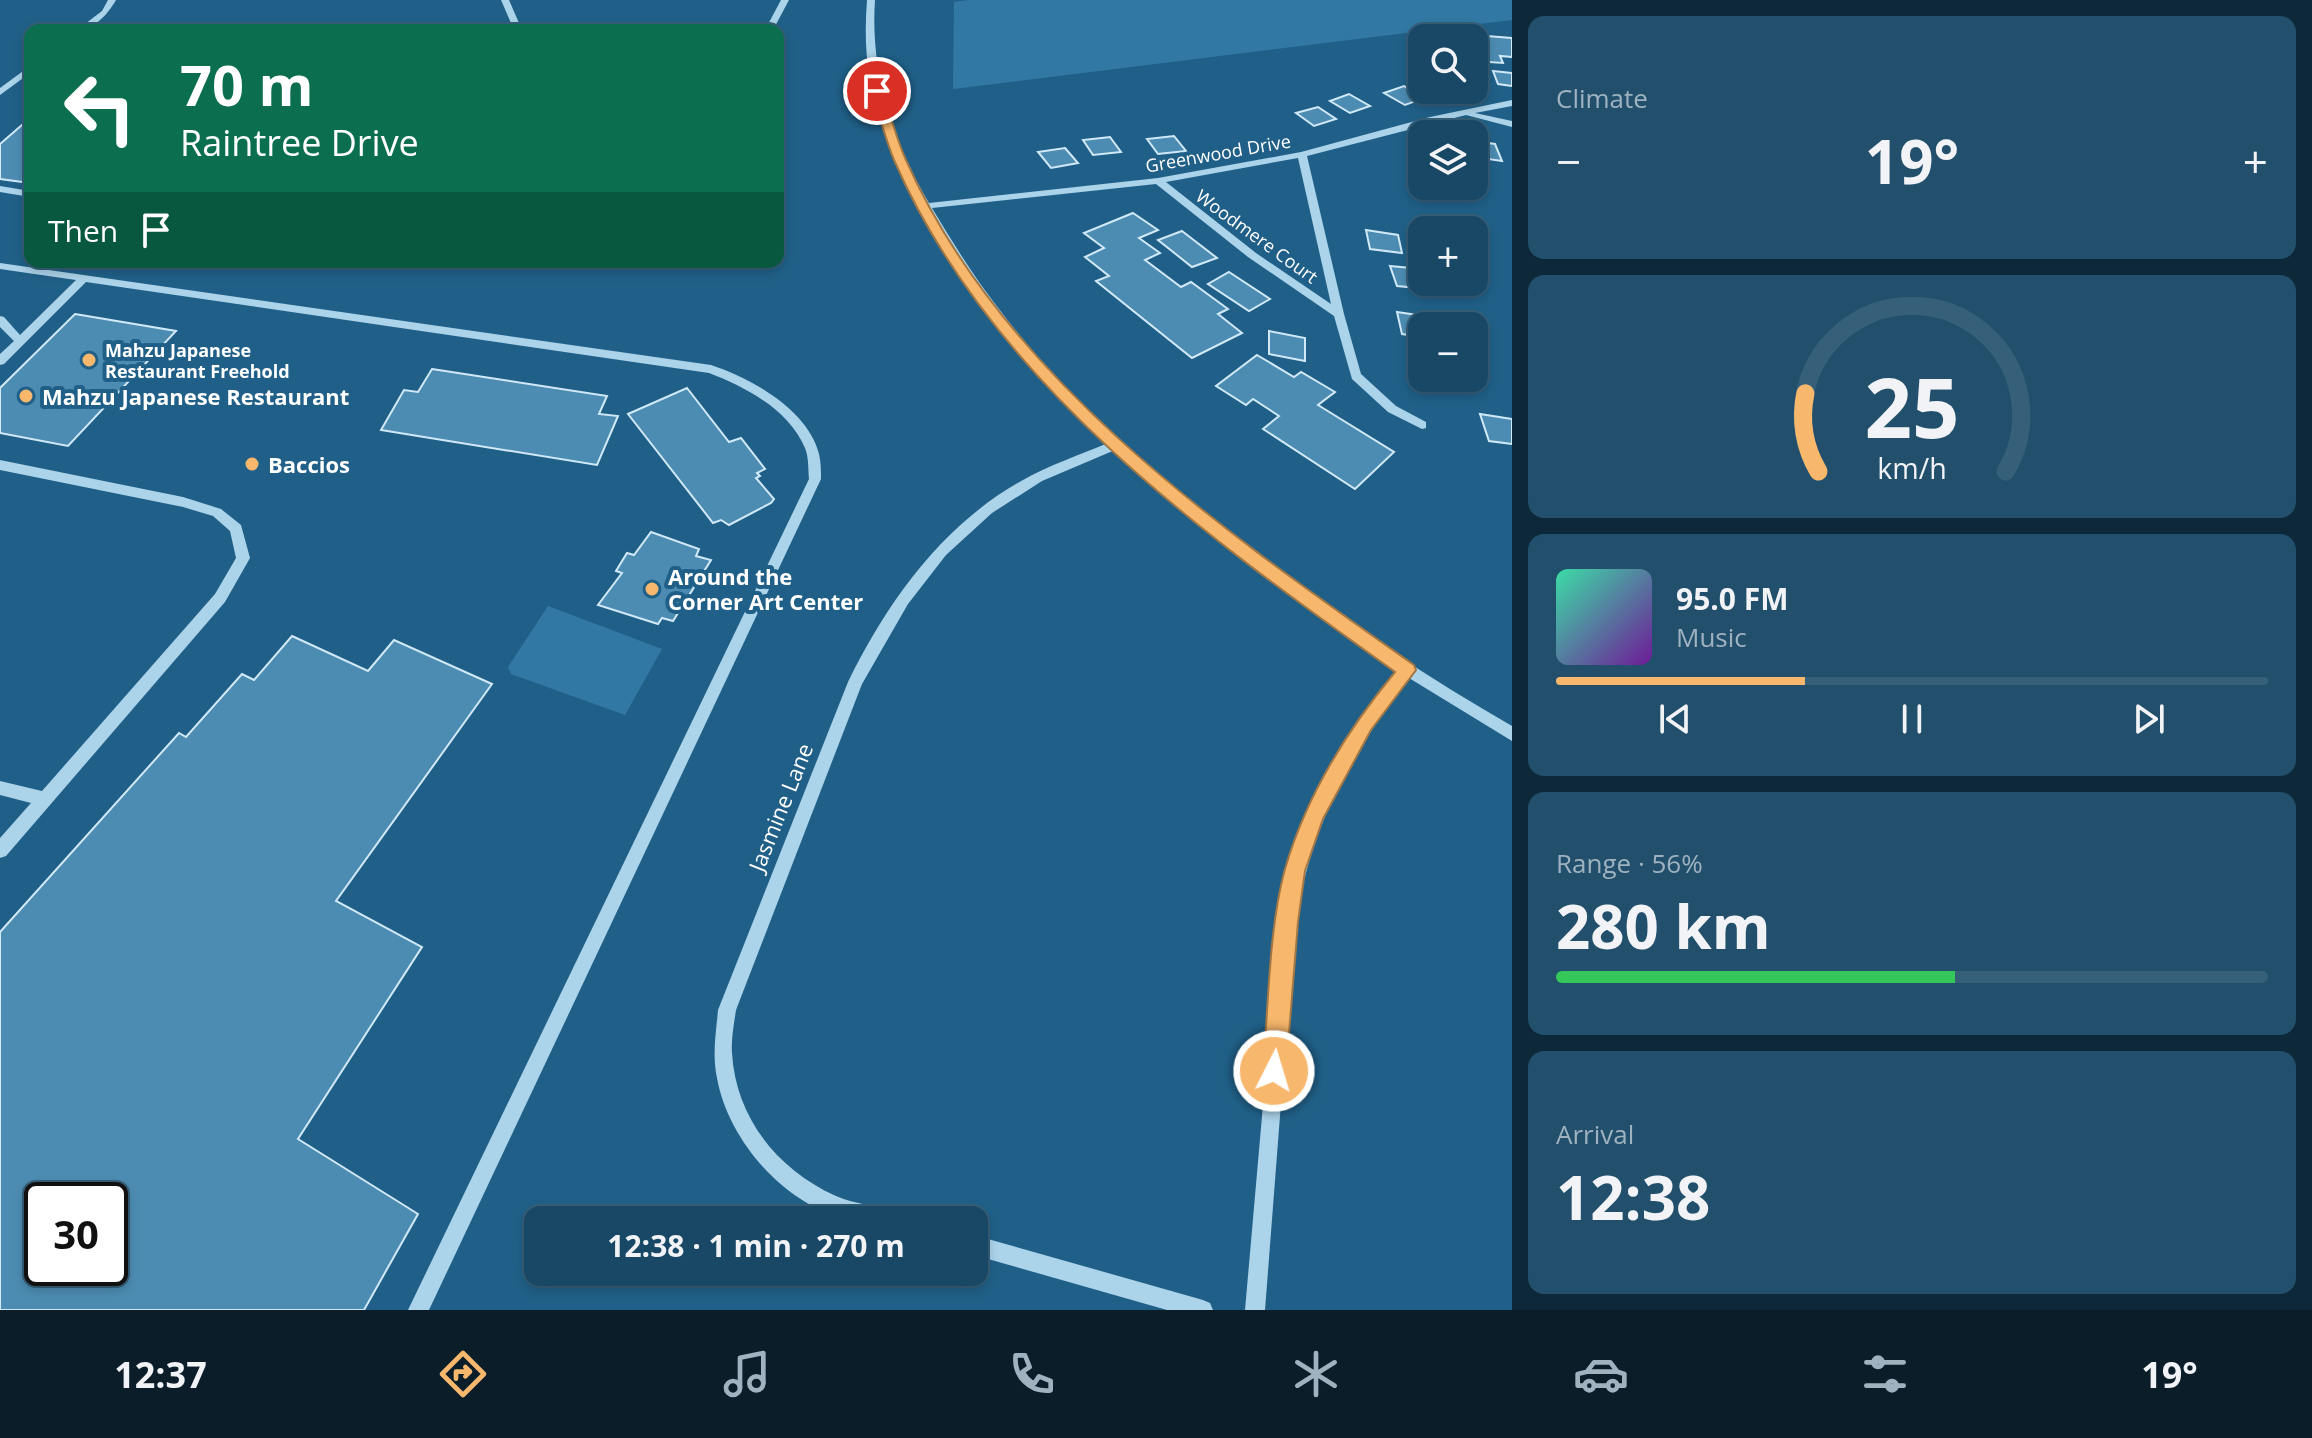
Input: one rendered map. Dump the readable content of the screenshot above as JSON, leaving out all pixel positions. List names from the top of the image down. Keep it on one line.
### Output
{"streets":{"street":["Greenwood Drive","Woodmere Court","Jasmine Lane"]},"crossings":[["Greenwood Drive","Woodmere Court"]],"places":["Mahzu Japanese Restaurant Freehold","Mahzu Japanese Restaurant","Baccios","Around the Corner Art Center"],"page":{"tile":["Climate",["Range · 56%","280 km"],["Arrival","12:38"]],"map_buttons":["+","−"],"turn":["70 m","Raintree Drive"],"heat":["−","19°","+"],"then":"Then","song":["95.0 FM","Music"],"limit":"30","trip":"12:38 · 1 min · 270 m","tabs":["12:37","19°"],"gauge":["25","km/h"]}}
